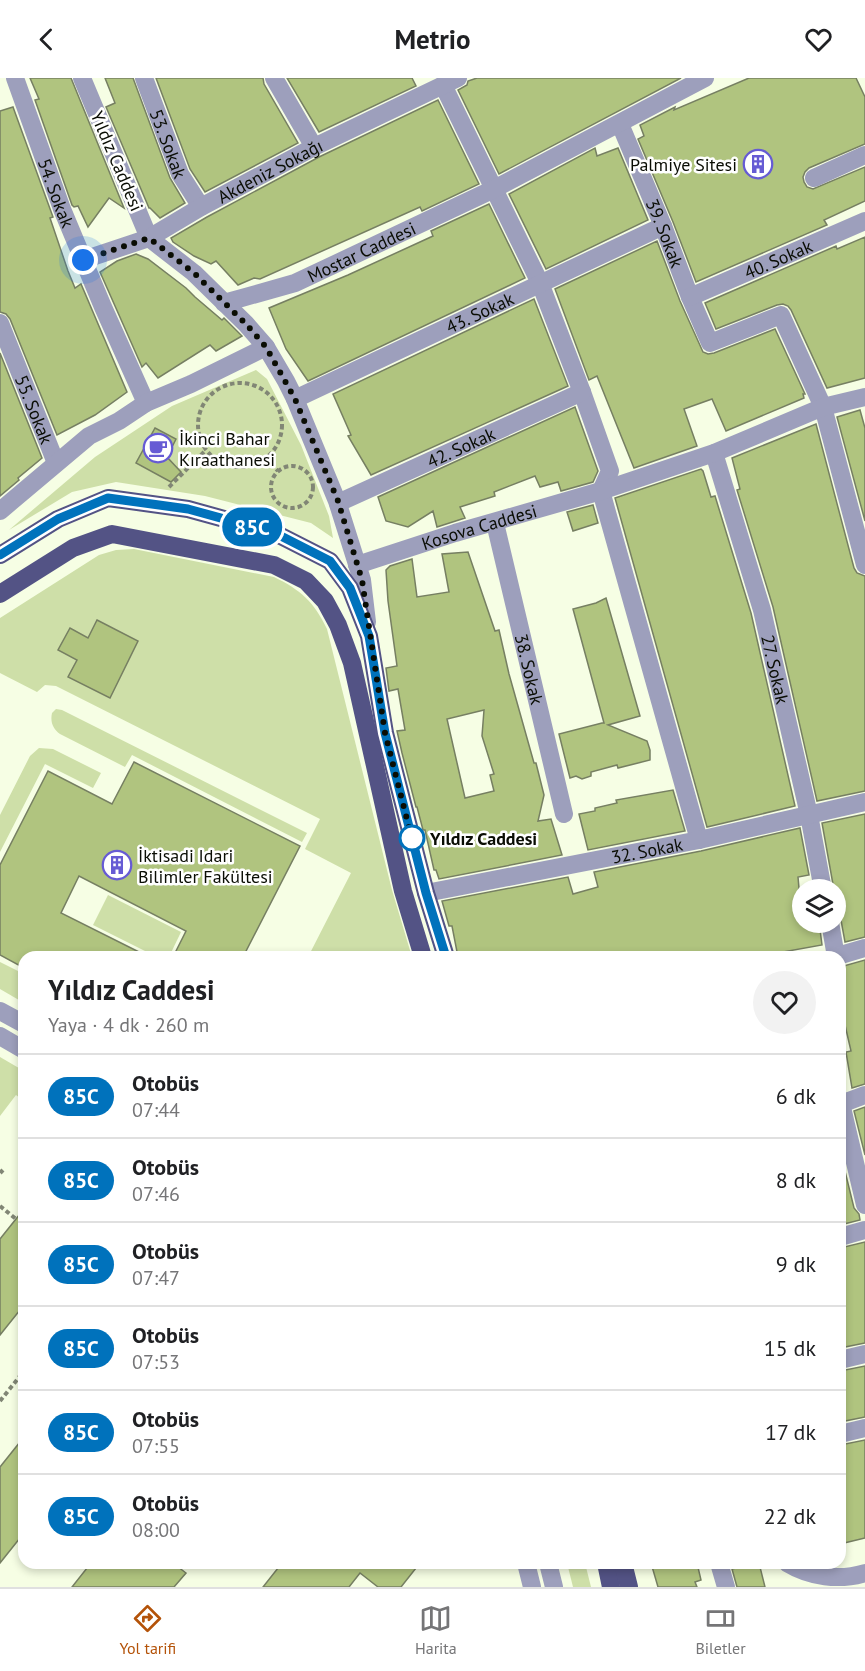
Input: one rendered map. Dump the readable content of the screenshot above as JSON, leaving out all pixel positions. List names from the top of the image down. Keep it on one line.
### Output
{"streets":{"main road":["Yıldız Caddesi"],"street":["53. Sokak","Akdeniz Sokağı","54. Sokak","39. Sokak","Mostar Caddesi","40. Sokak","43. Sokak","55. Sokak","42. Sokak","Kosova Caddesi","38. Sokak","27. Sokak","32. Sokak"]},"crossings":[["53. Sokak","Akdeniz Sokağı"],["Yıldız Caddesi","Akdeniz Sokağı"],["Yıldız Caddesi","Mostar Caddesi"],["Yıldız Caddesi","43. Sokak"],["Yıldız Caddesi","42. Sokak"],["Yıldız Caddesi","Kosova Caddesi"],["Yıldız Caddesi","32. Sokak"],["Akdeniz Sokağı","54. Sokak"],["39. Sokak","Mostar Caddesi"],["39. Sokak","40. Sokak"],["39. Sokak","43. Sokak"],["39. Sokak","Kosova Caddesi"],["Kosova Caddesi","38. Sokak"],["Kosova Caddesi","27. Sokak"],["27. Sokak","32. Sokak"]],"places":{"building":["Palmiye Sitesi","İktisadi Idari Bilimler Fakültesi"],"cafe":["İkinci Bahar Kıraathanesi"],"other":["Yıldız Caddesi"]},"lines":["bus line 85C"],"page":{"header":"Metrio","on_map":"85C","heading":["Yıldız Caddesi","Yaya · 4 dk · 260 m"],"list":[{"mark":"85C","name":"Otobüs","note":"07:44","value":"6 dk"},{"mark":"85C","name":"Otobüs","note":"07:46","value":"8 dk"},{"mark":"85C","name":"Otobüs","note":"07:47","value":"9 dk"},{"mark":"85C","name":"Otobüs","note":"07:53","value":"15 dk"},{"mark":"85C","name":"Otobüs","note":"07:55","value":"17 dk"},{"mark":"85C","name":"Otobüs","note":"08:00","value":"22 dk"}],"tabs":["Yol tarifi","Harita","Biletler"]}}
